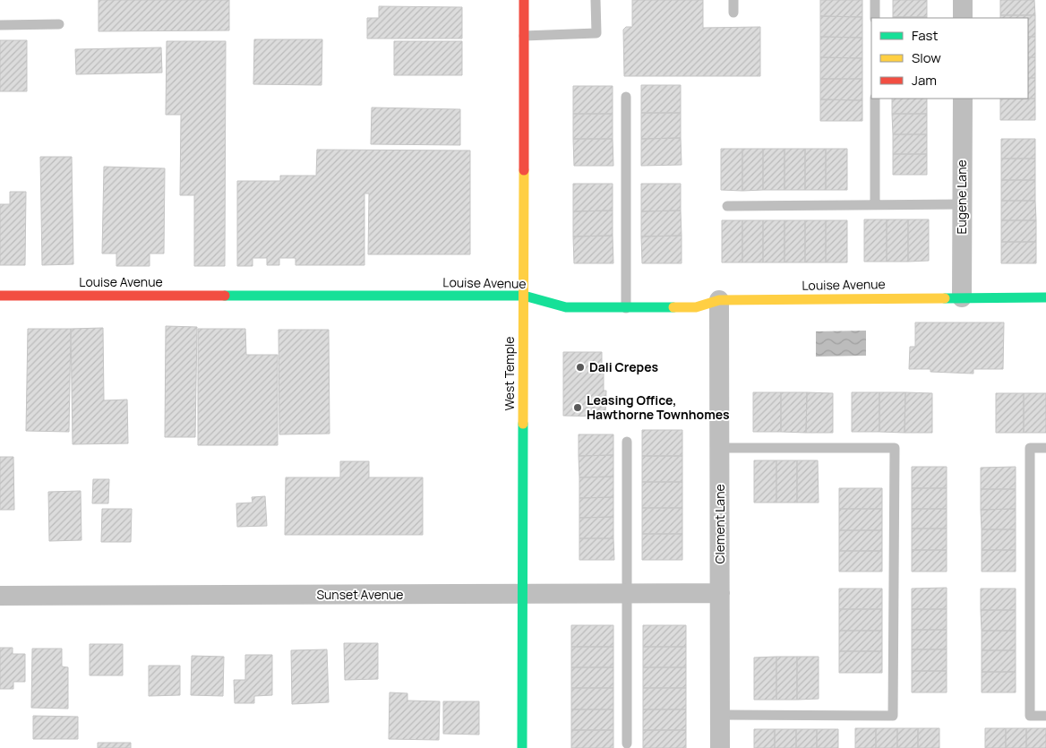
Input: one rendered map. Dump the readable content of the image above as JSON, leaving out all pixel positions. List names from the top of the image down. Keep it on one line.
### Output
{"streets":{"street":["Eugene Lane","Louise Avenue","West Temple","Clement Lane","Sunset Avenue"]},"crossings":[["Eugene Lane","Louise Avenue"],["Louise Avenue","West Temple"],["Louise Avenue","Clement Lane"],["West Temple","Sunset Avenue"],["Clement Lane","Sunset Avenue"]],"places":["Dali Crepes","Leasing Office, Hawthorne Townhomes"],"legend":["Fast","Slow","Jam"]}
